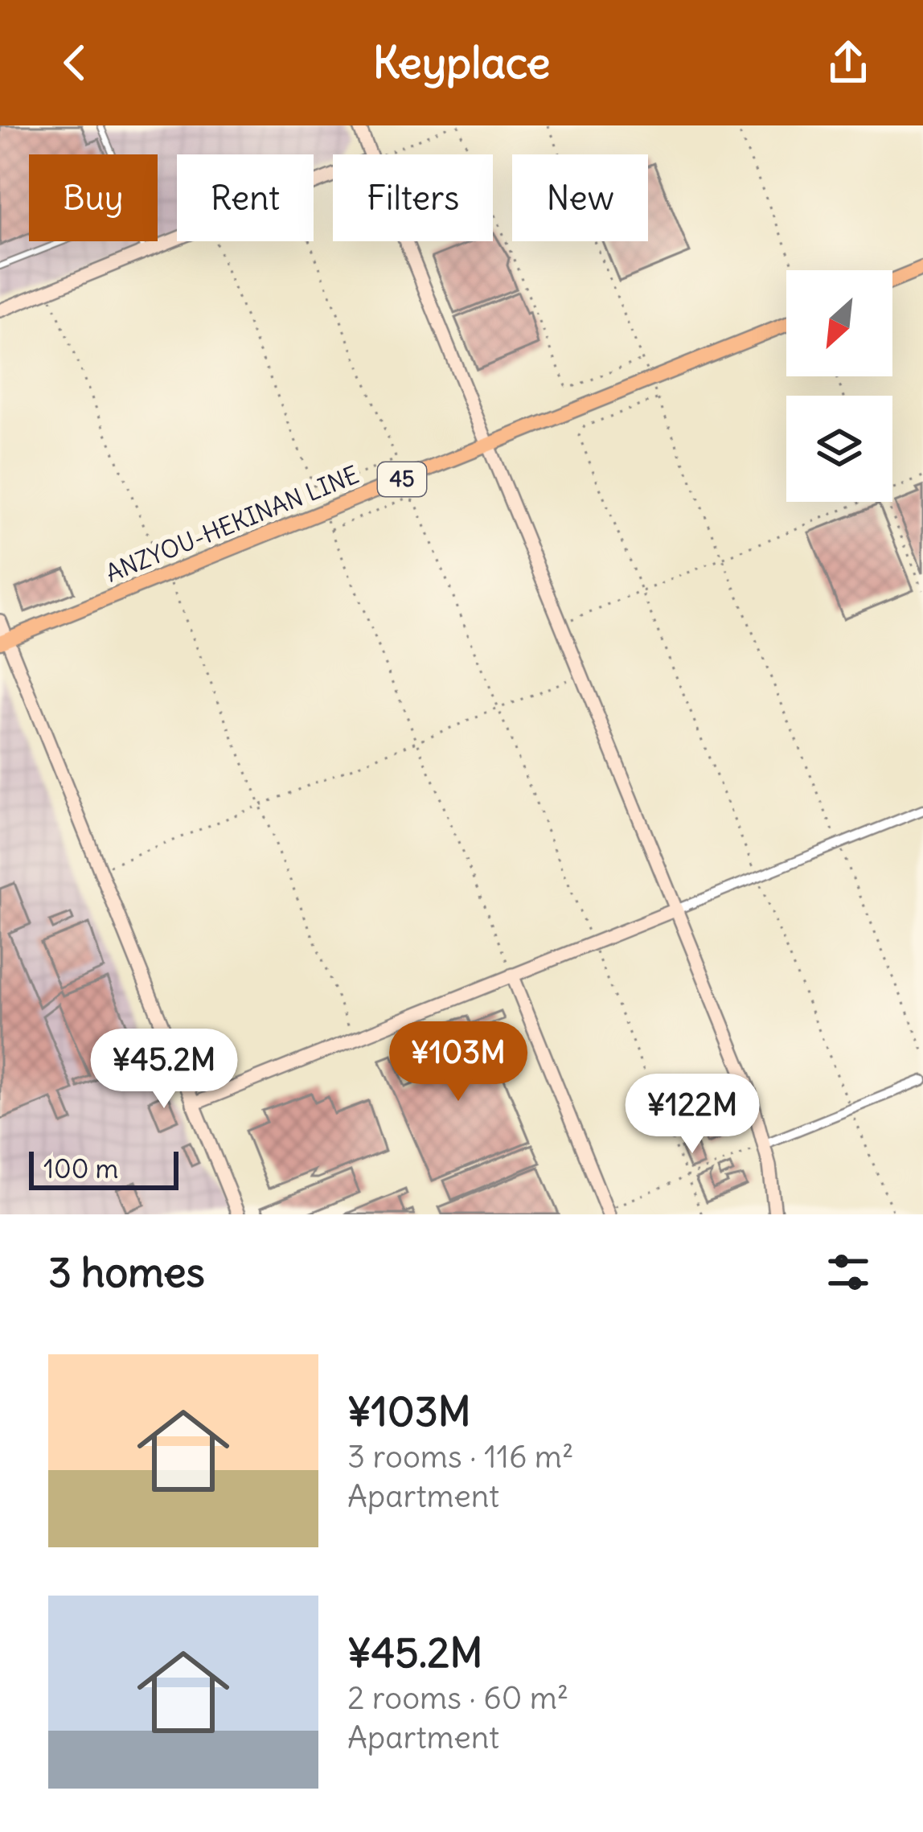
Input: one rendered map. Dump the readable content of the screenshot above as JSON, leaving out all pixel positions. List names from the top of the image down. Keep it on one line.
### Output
{"streets":{"main road":["45","ANZYOU-HEKINAN LINE"]},"scale_bar":"100 m","north":"bottom left","page":{"header":"Keyplace","chip":["Buy","Rent","Filters","New"],"price":["¥103M","¥45.2M","¥122M"],"scale":"100 m","heading":"3 homes","list":[{"name":"¥103M","note":"3 rooms · 116 m² · Apartment"},{"name":"¥45.2M","note":"2 rooms · 60 m² · Apartment"}]}}
